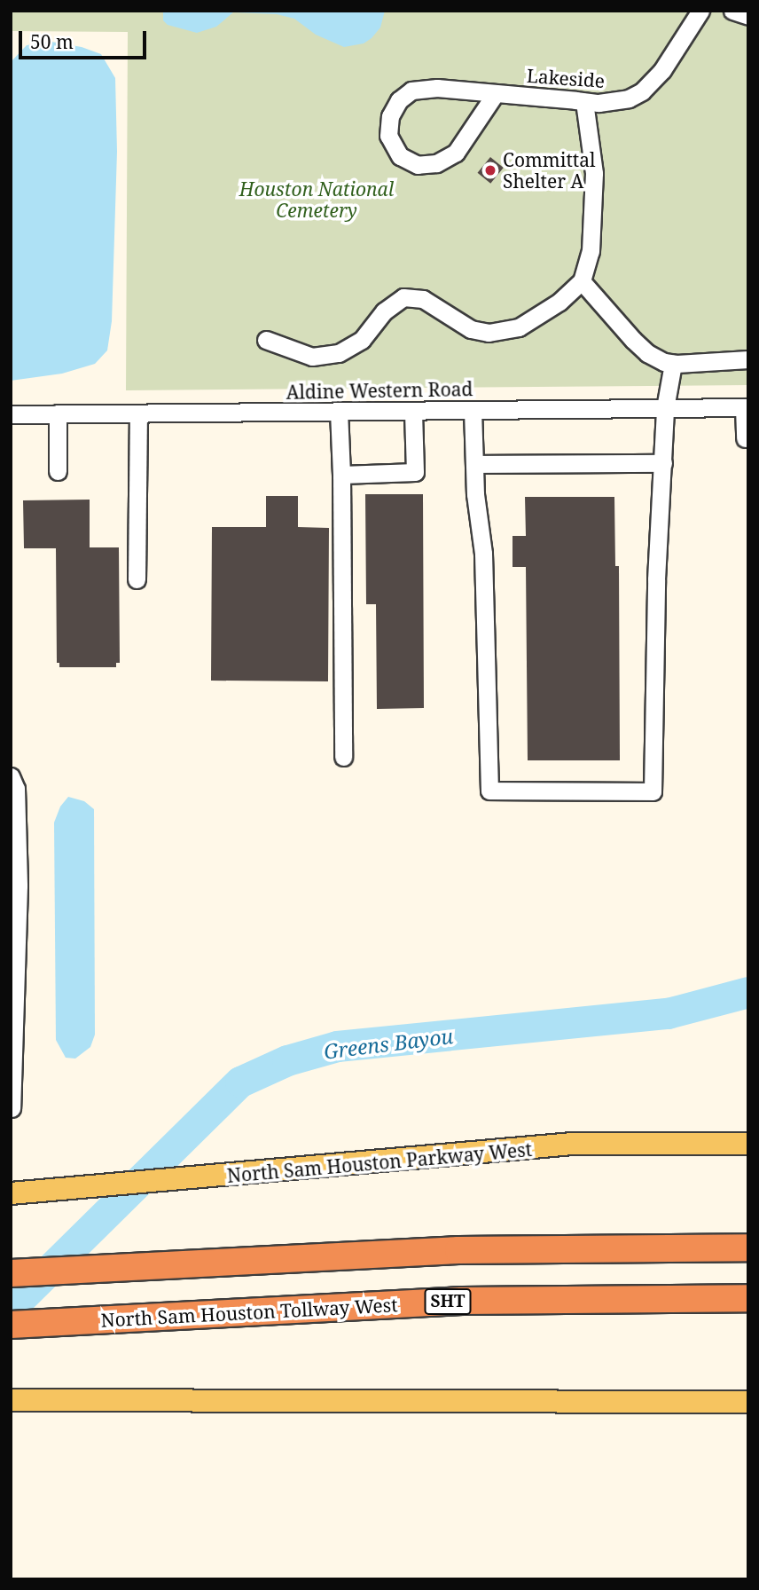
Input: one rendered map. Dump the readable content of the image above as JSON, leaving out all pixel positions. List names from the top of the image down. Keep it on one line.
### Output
{"streets":{"highway":["SHT","North Sam Houston Tollway West"],"main road":["North Sam Houston Parkway West"],"street":["Lakeside","Aldine Western Road"]},"water":["Greens Bayou"],"parks":["Houston National Cemetery"],"places":["Committal Shelter A"],"scale_bar":"50 m"}
